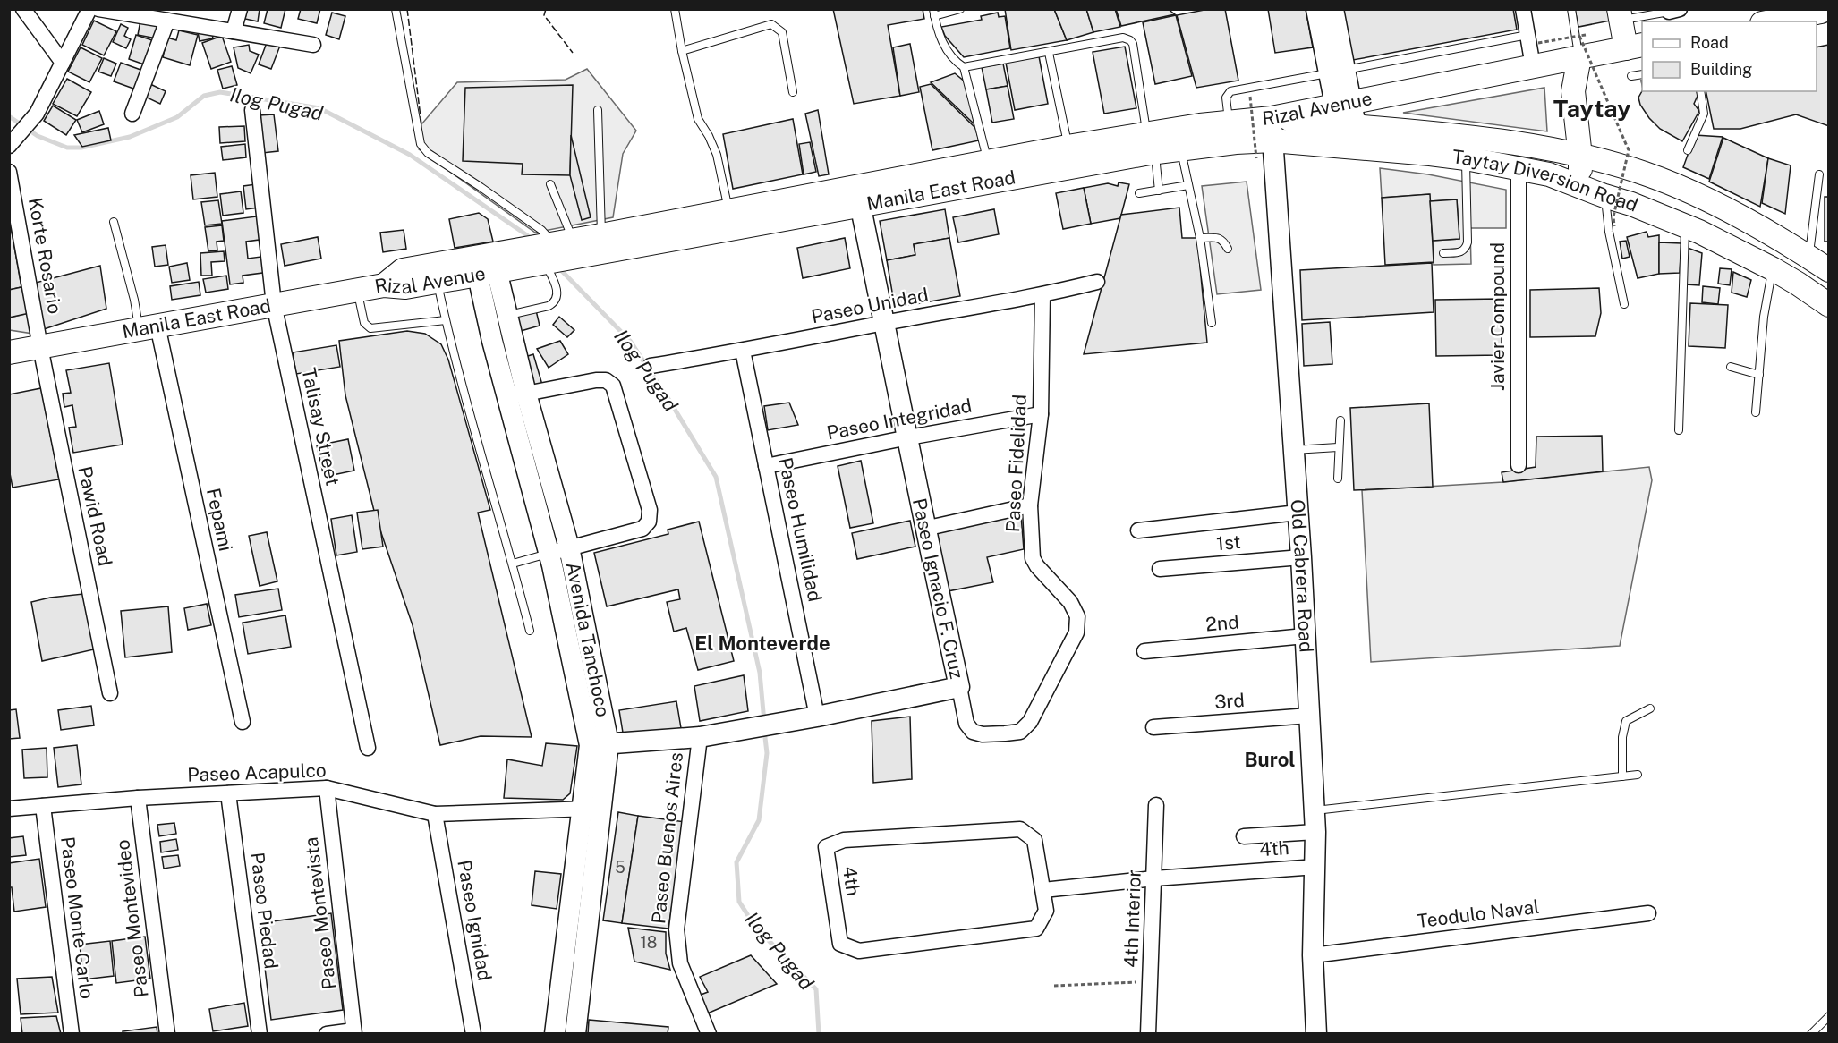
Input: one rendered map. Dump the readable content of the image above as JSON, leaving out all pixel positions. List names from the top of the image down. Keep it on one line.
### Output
{"streets":{"main road":["Rizal Avenue","Taytay Diversion Road","Manila East Road"],"street":["Korte Rosario","Paseo Unidad","Javier Compound","Paseo Integridad","Talisay Street","Paseo Fidelidad","Pawid Road","Fepami","Paseo Humilidad","1st","Old Cabrera Road","Paseo Ignacio F. Cruz","2nd","Avenida Tanchoco","3rd","Paseo Acapulco","Paseo Buenos Aires","4th","Paseo Piedad","Paseo Montevista","Teodulo Naval","Paseo Monte Carlo","Paseo Montevideo","4th Interior","Paseo Ignidad"]},"crossings":[["Rizal Avenue","Taytay Diversion Road"],["Rizal Avenue","Manila East Road"],["Rizal Avenue","Old Cabrera Road"],["Rizal Avenue","Avenida Tanchoco"],["Taytay Diversion Road","Javier Compound"],["Taytay Diversion Road","Old Cabrera Road"],["Manila East Road","Korte Rosario"],["Manila East Road","Talisay Street"],["Manila East Road","Pawid Road"],["Manila East Road","Fepami"],["Manila East Road","Paseo Ignacio F. Cruz"],["Korte Rosario","Pawid Road"],["Paseo Unidad","Paseo Fidelidad"],["Paseo Unidad","Paseo Humilidad"],["Paseo Unidad","Paseo Ignacio F. Cruz"],["Paseo Integridad","Paseo Fidelidad"],["Paseo Integridad","Paseo Humilidad"],["Paseo Integridad","Paseo Ignacio F. Cruz"],["Paseo Fidelidad","Paseo Ignacio F. Cruz"],["Paseo Humilidad","Paseo Ignacio F. Cruz"],["1st","Old Cabrera Road"],["Old Cabrera Road","2nd"],["Old Cabrera Road","3rd"],["Old Cabrera Road","4th"],["Old Cabrera Road","Teodulo Naval"],["Paseo Ignacio F. Cruz","Avenida Tanchoco"],["Paseo Ignacio F. Cruz","Paseo Buenos Aires"],["Avenida Tanchoco","Paseo Acapulco"],["Paseo Acapulco","Paseo Piedad"],["Paseo Acapulco","Paseo Montevista"],["Paseo Acapulco","Paseo Monte Carlo"],["Paseo Acapulco","Paseo Montevideo"],["Paseo Acapulco","Paseo Ignidad"],["4th","4th Interior"]],"districts":["Taytay","El Monteverde","Burol"],"water":["Ilog Pugad"],"house_numbers":["5","18"],"legend":["Road","Building"]}
